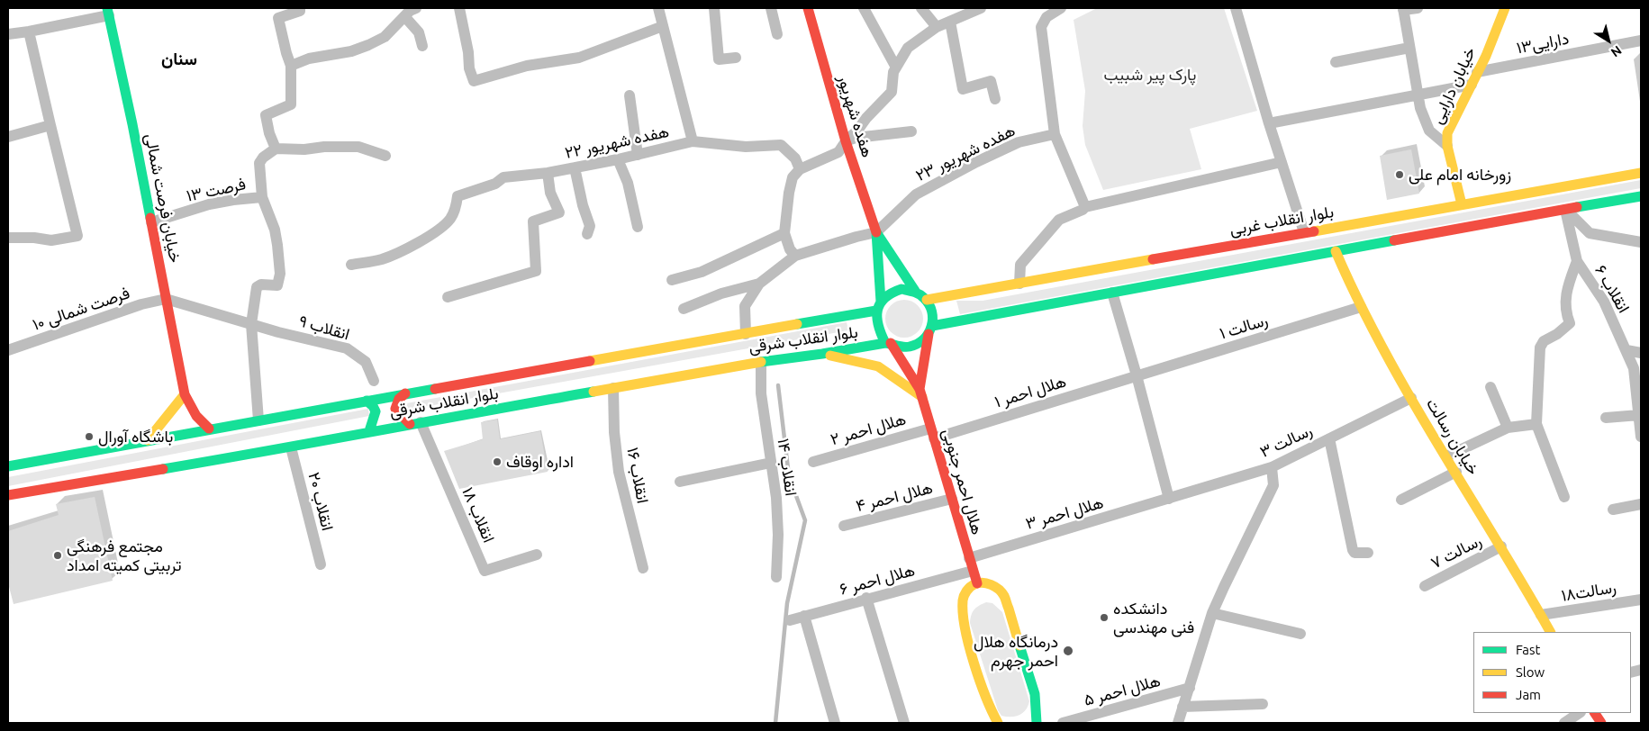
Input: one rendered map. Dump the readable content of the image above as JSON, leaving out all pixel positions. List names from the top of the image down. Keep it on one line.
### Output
{"streets":{"main road":["خیابان دارایی","هفده شهریور","خیابان فرصت شمالی","بلوار انقلاب غربی","بلوار انقلاب شرقی","خیابان رسالت","هلال احمر جنوبی"],"street":["دارایی۱۳","هفده شهریور ۲۲","هفده شهریور ۲۳","فرصت ۱۳","انقلاب ۶","فرصت شمالی ۱۰","رسالت ۱","انقلاب ۹","هلال احمر ۱","هلال احمر ۲","رسالت ۳","انقلاب ۱۴","انقلاب ۱۶","هلال احمر ۴","انقلاب ۲۰","هلال احمر ۳","انقلاب ۱۸","رسالت ۷","هلال احمر ۶","رسالت۱۸","هلال احمر ۵"]},"crossings":[["دارایی۱۳","خیابان دارایی"],["خیابان دارایی","بلوار انقلاب غربی"],["هفده شهریور","هفده شهریور ۲۳"],["هفده شهریور","بلوار انقلاب غربی"],["هفده شهریور","بلوار انقلاب شرقی"],["هفده شهریور","هلال احمر جنوبی"],["فرصت ۱۳","خیابان فرصت شمالی"],["خیابان فرصت شمالی","فرصت شمالی ۱۰"],["خیابان فرصت شمالی","انقلاب ۹"],["خیابان فرصت شمالی","بلوار انقلاب شرقی"],["بلوار انقلاب غربی","بلوار انقلاب شرقی"],["بلوار انقلاب غربی","هلال احمر جنوبی"],["فرصت شمالی ۱۰","انقلاب ۹"],["رسالت ۱","هلال احمر ۱"],["رسالت ۱","خیابان رسالت"],["بلوار انقلاب شرقی","انقلاب ۱۴"],["بلوار انقلاب شرقی","انقلاب ۱۶"],["بلوار انقلاب شرقی","هلال احمر جنوبی"],["بلوار انقلاب شرقی","انقلاب ۲۰"],["بلوار انقلاب شرقی","انقلاب ۱۸"],["هلال احمر ۱","هلال احمر ۲"],["هلال احمر ۱","هلال احمر جنوبی"],["هلال احمر ۲","هلال احمر جنوبی"],["خیابان رسالت","رسالت ۳"],["خیابان رسالت","رسالت ۷"],["خیابان رسالت","رسالت۱۸"],["رسالت ۳","هلال احمر ۳"],["هلال احمر جنوبی","هلال احمر ۴"],["هلال احمر جنوبی","هلال احمر ۳"],["هلال احمر جنوبی","هلال احمر ۶"]],"districts":["سنان"],"parks":["پارک پیر شبیب"],"places":["زورخانه امام علی","باشگاه آورال","اداره اوقاف","مجتمع فرهنگی ‌تربیتی کمیته امداد","دانشکده فنی مهندسی","درمانگاه هلال احمر جهرم"],"legend":["Fast","Slow","Jam"],"north":"bottom right"}
